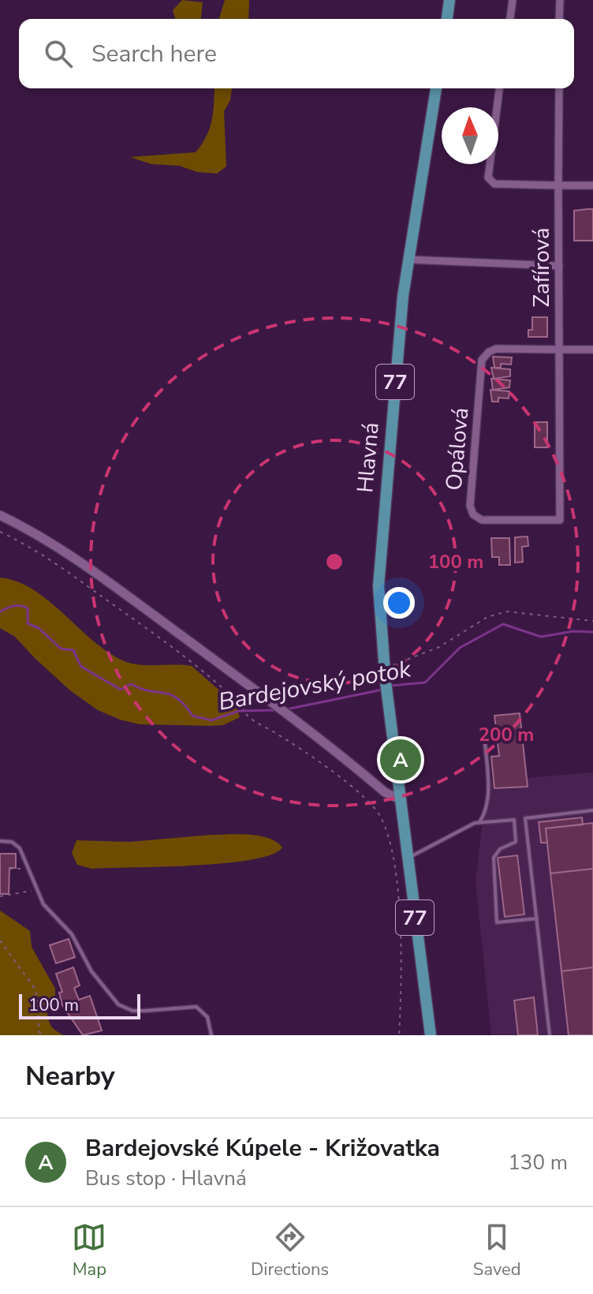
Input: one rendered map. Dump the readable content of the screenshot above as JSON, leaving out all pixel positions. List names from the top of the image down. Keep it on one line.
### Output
{"streets":{"main road":["77","Hlavná"],"street":["Zafírová","Opálová"]},"crossings":[["Zafírová","Opálová"],["77","Hlavná"]],"water":["Bardejovský potok"],"scale_bar":"100 m","north":"top","page":{"search":"Search here","pins":"A","scale":"100 m","heading":"Nearby","list":[{"mark":"A","name":"Bardejovské Kúpele - Križovatka","note":"Bus stop · Hlavná","value":"130 m"}],"nav":["Map","Directions","Saved"]},"rings":["100 m","200 m"]}
